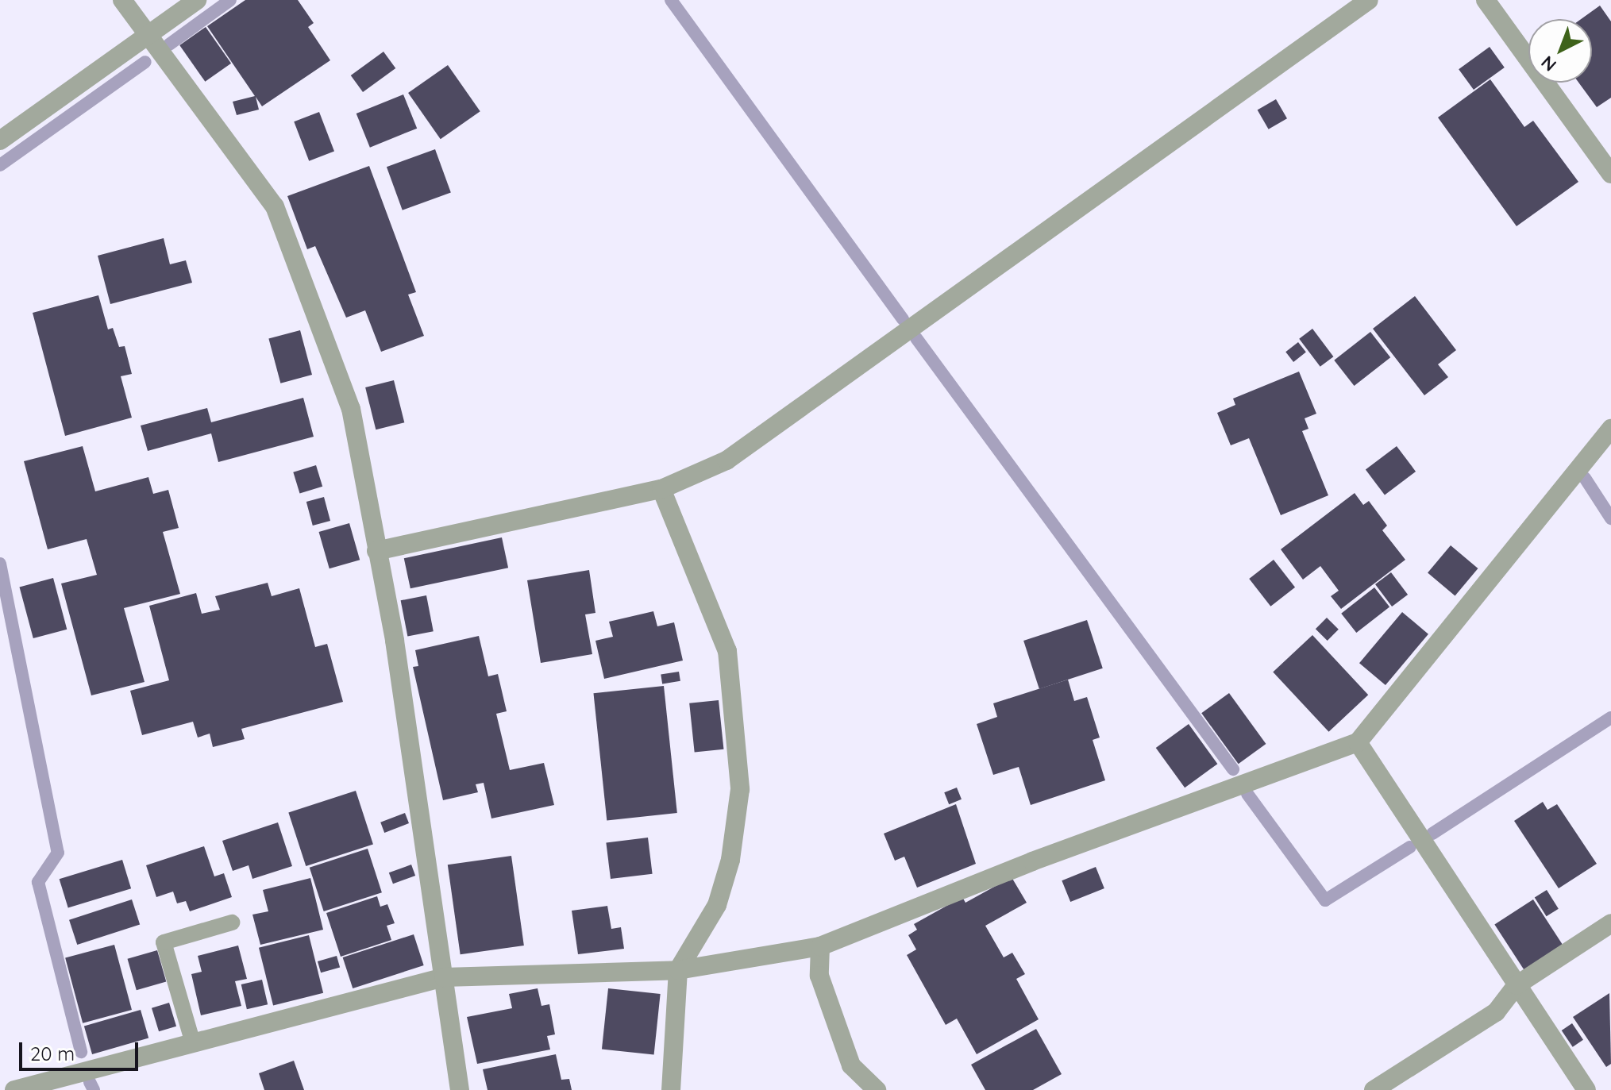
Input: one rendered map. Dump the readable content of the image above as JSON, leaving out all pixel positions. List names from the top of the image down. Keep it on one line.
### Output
{"scale_bar":"20 m","north":"bottom left"}
